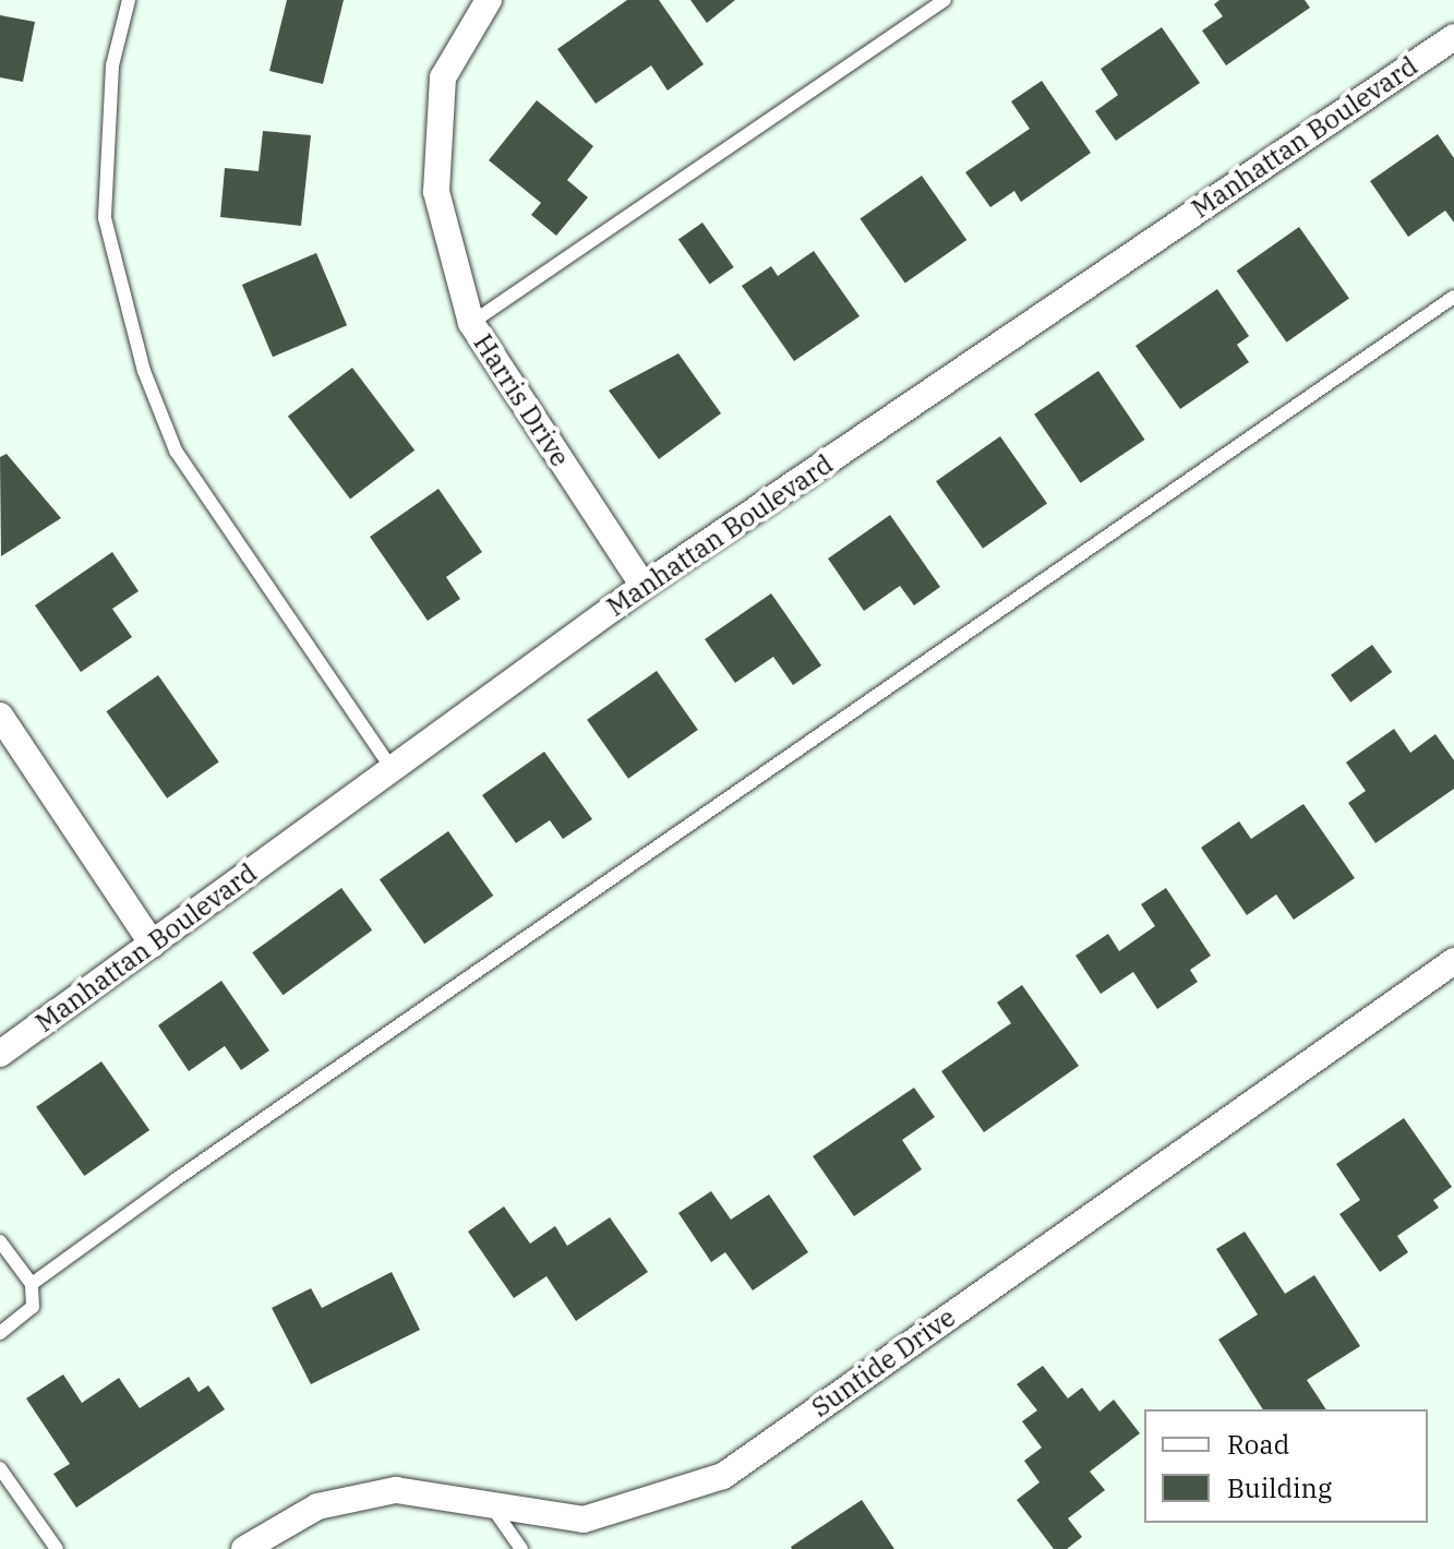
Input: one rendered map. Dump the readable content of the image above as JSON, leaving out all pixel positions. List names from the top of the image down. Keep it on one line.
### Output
{"streets":{"street":["Manhattan Boulevard","Harris Drive","Suntide Drive"]},"crossings":[["Manhattan Boulevard","Harris Drive"]],"legend":["Road","Building"]}
